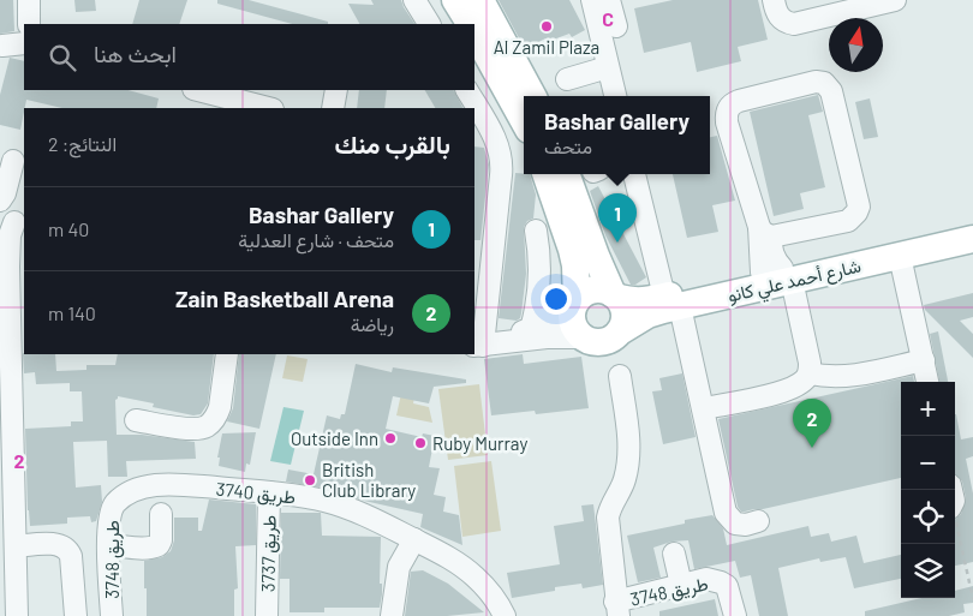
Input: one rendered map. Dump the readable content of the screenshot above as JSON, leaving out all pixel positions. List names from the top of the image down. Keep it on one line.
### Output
{"streets":{"main road":["شارع أحمد علي كانو"],"street":["طريق 3740","طريق 3737","طريق 3748"]},"crossings":[["طريق 3740","طريق 3737"],["طريق 3740","طريق 3748"]],"places":["Al Zamil Plaza","Outside Inn","Ruby Murray","British Club Library"],"north":"top","page":{"search":"ابحث هنا","popup":["Bashar Gallery","متحف"],"heading":["بالقرب منك","النتائج: 2"],"list":[{"mark":"1","name":"Bashar Gallery","note":"متحف · شارع العدلية","value":"40 m"},{"mark":"2","name":"Zain Basketball Arena","note":"رياضة","value":"140 m"}],"pins":["1","2"],"map_buttons":["+","−"]},"grid":{"columns":["C"],"rows":["2"]}}
